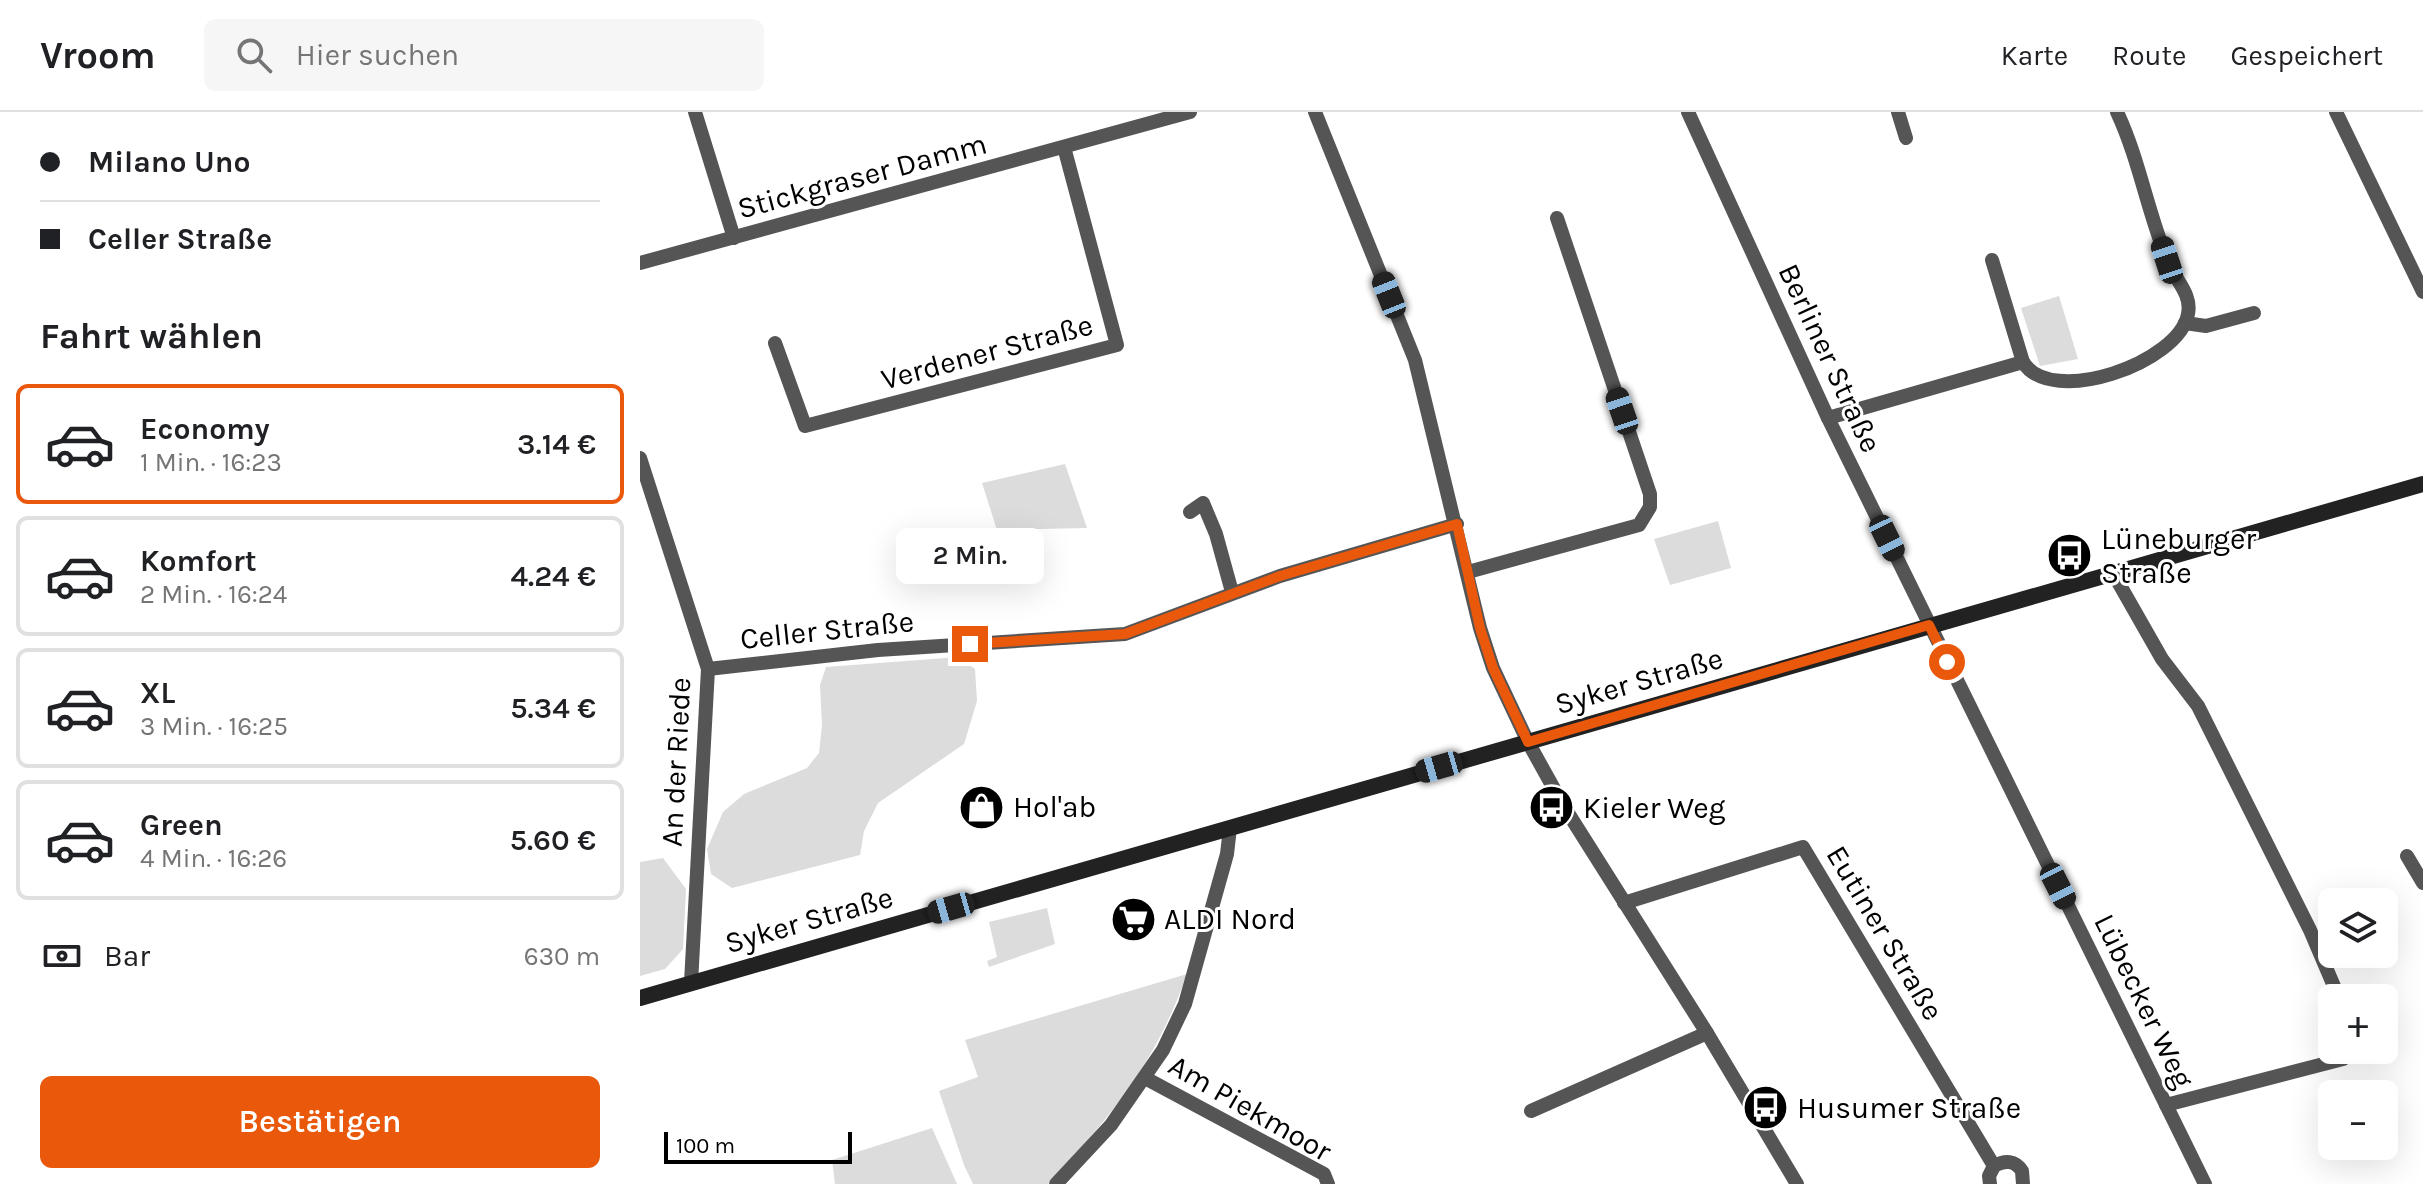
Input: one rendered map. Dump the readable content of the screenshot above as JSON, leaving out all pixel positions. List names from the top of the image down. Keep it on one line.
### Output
{"streets":{"main road":["Syker Straße"],"street":["Stickgraser Damm","Verdener Straße","Berliner Straße","Celler Straße","An der Riede","Eutiner Straße","Lübecker Weg","Am Piekmoor"]},"crossings":[["Stickgraser Damm","Verdener Straße"],["Berliner Straße","Syker Straße"],["Berliner Straße","Lübecker Weg"],["Celler Straße","An der Riede"],["Syker Straße","An der Riede"],["Syker Straße","Lübecker Weg"]],"places":{"bus stop":["Lüneburger Straße","Kieler Weg","Husumer Straße"],"shop":["Hol'ab"],"supermarket":["ALDI Nord"]},"scale_bar":"100 m","page":{"header":"Vroom","search":"Hier suchen","nav":["Karte","Route","Gespeichert"],"banner":["Milano Uno","Celler Straße"],"heading":"Fahrt wählen","list":[{"name":"Economy","note":"1 Min. · 16:23","value":"3.14 €"},{"name":"Komfort","note":"2 Min. · 16:24","value":"4.24 €"},{"name":"XL","note":"3 Min. · 16:25","value":"5.34 €"},{"name":"Green","note":"4 Min. · 16:26","value":"5.60 €"}],"bubble":"2 Min.","map_buttons":["+","−"],"pay":["Bar","630 m"],"buttons":"Bestätigen","scale":"100 m"}}
